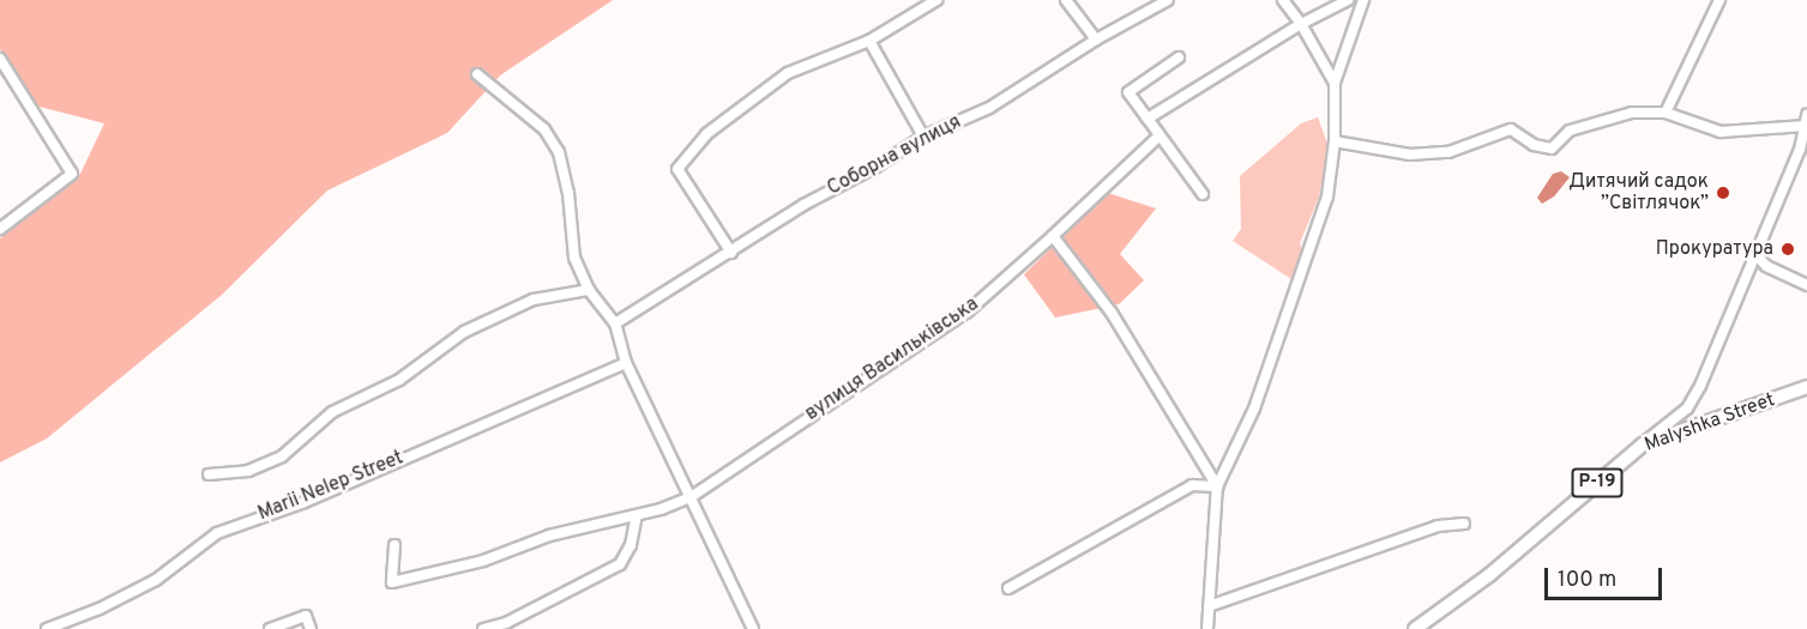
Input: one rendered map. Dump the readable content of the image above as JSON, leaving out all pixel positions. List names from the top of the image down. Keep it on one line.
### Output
{"streets":{"main road":["Malyshka Street","Р-19"],"street":["Соборна вулиця","вулиця Васильківська","Marii Nelep Street"]},"places":["Дитячий садок ”Світлячок”","Прокуратура"],"scale_bar":"100 m"}
